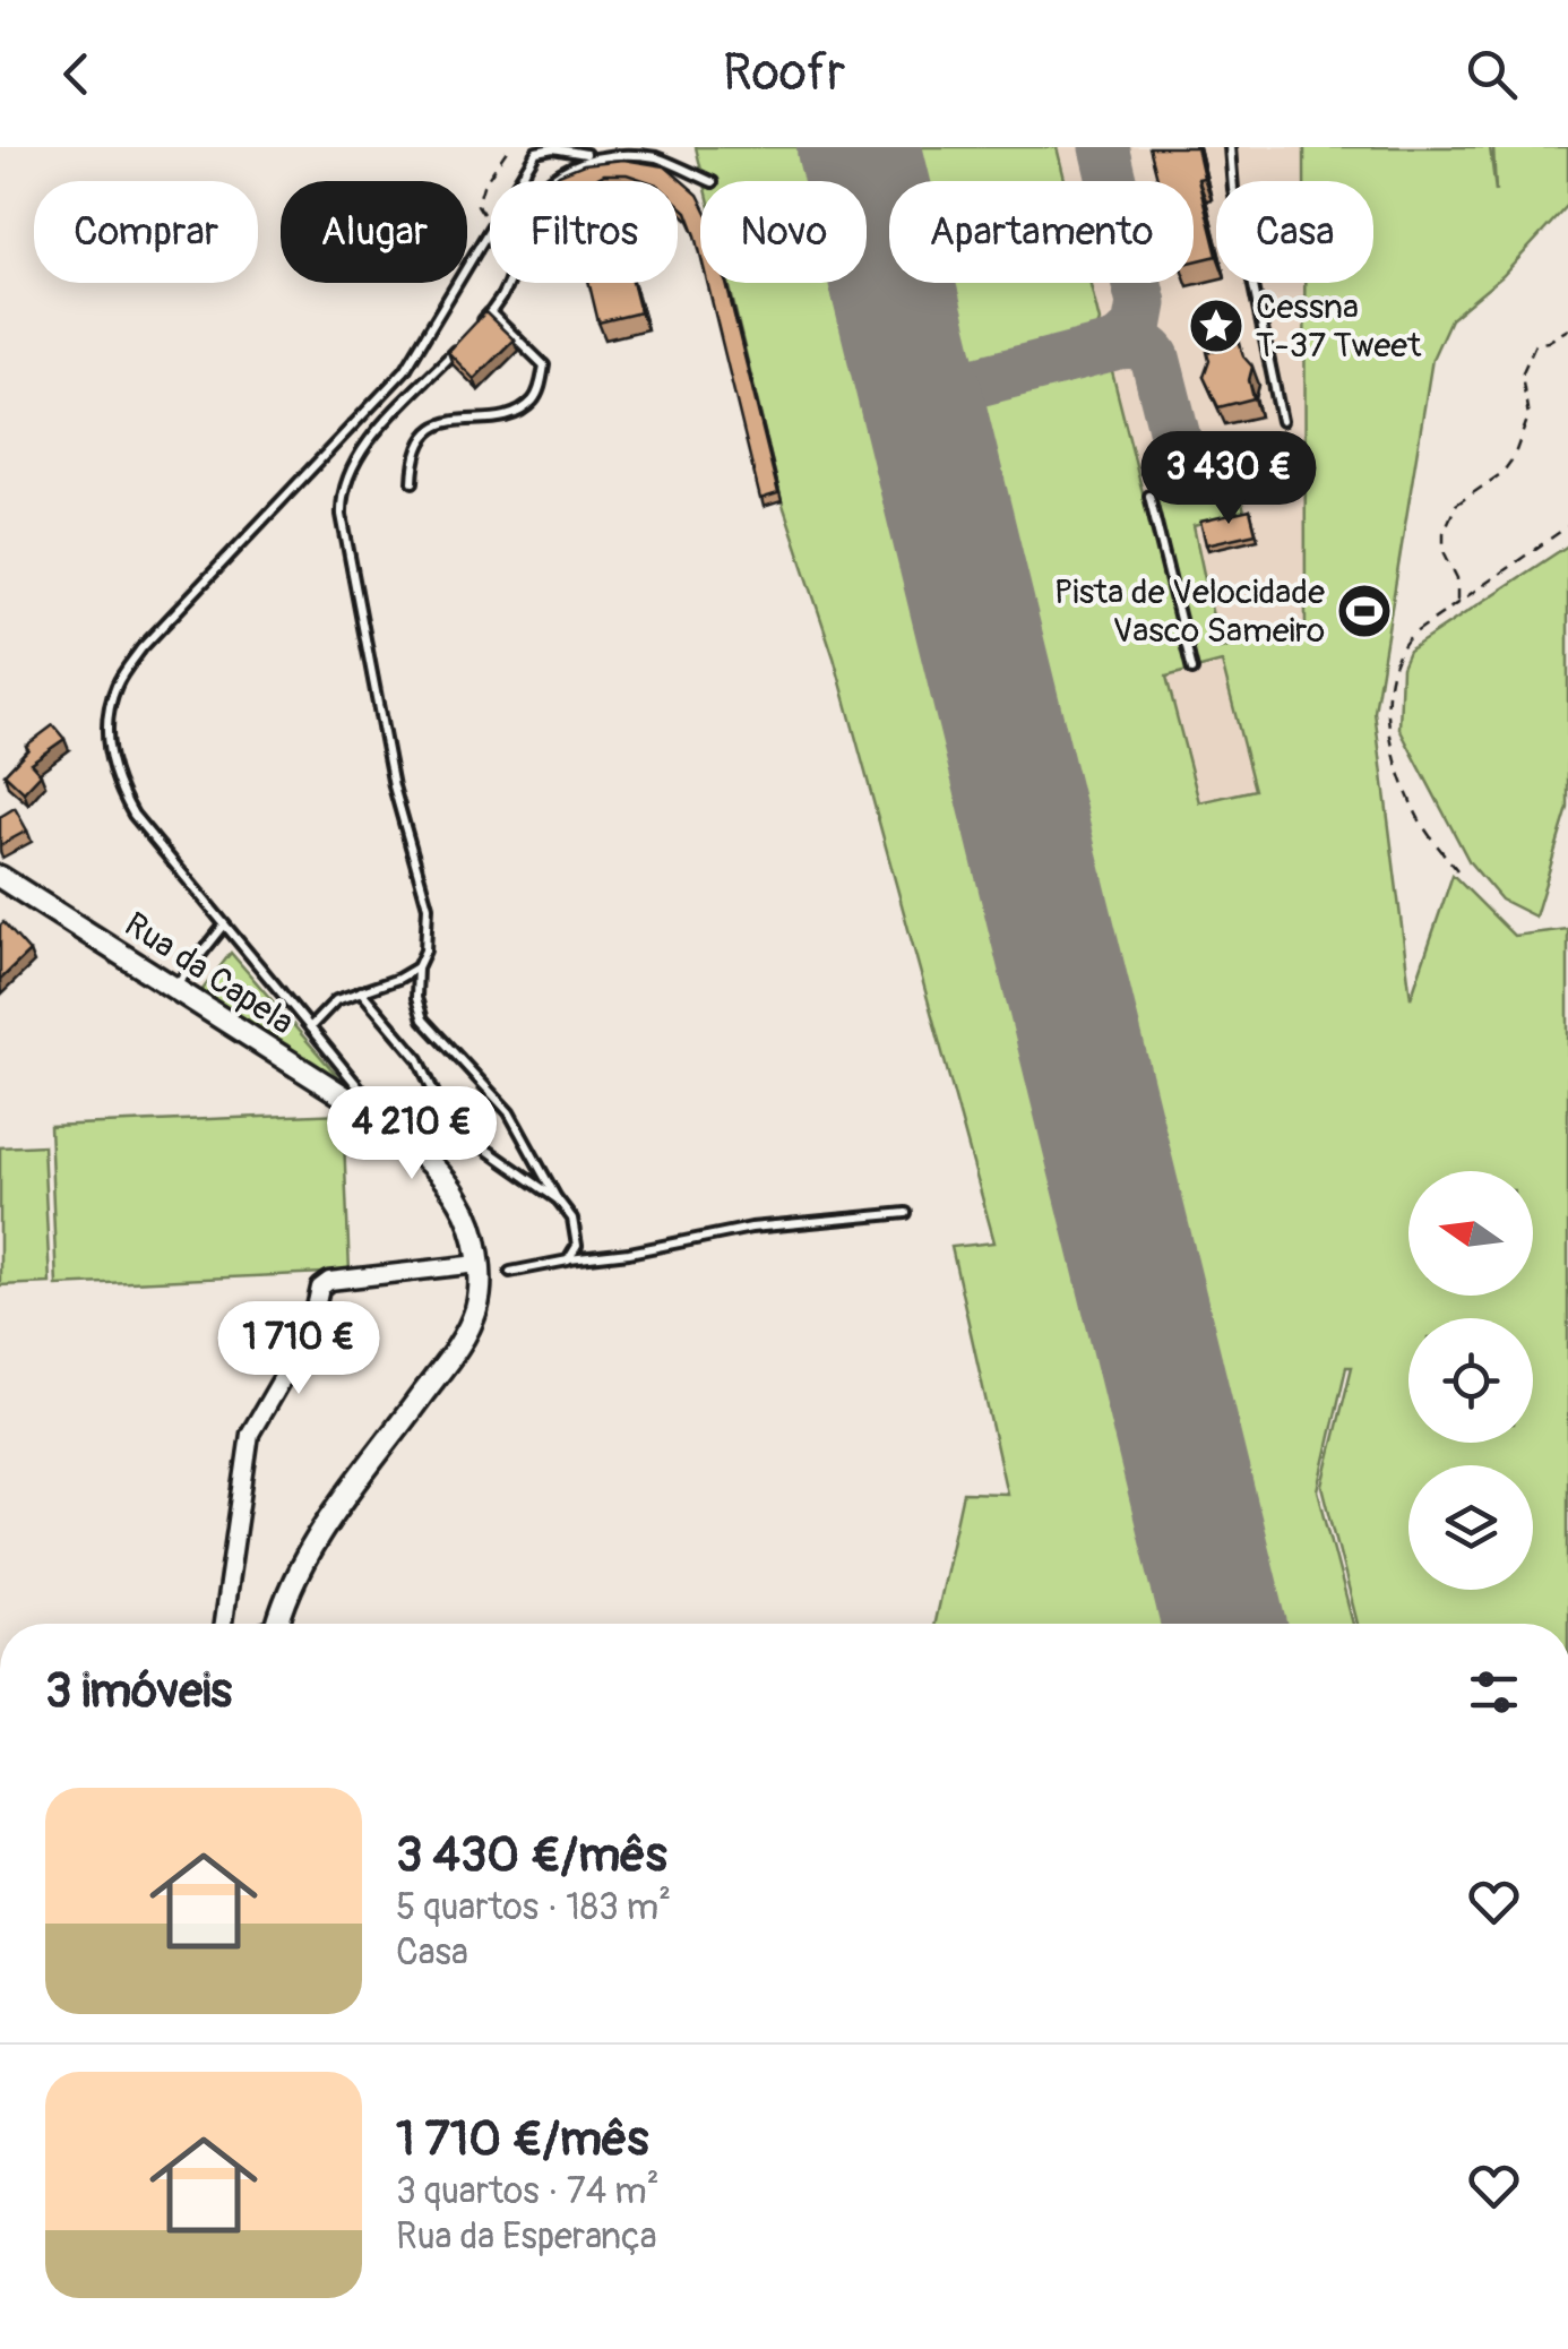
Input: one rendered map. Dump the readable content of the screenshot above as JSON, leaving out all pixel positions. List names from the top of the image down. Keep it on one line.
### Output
{"streets":{"street":["Rua da Capela"]},"places":{"place":["Cessna T-37 Tweet"],"sports":["Pista de Velocidade Vasco Sameiro"]},"north":"left","page":{"header":"Roofr","chip":["Comprar","Alugar","Filtros","Novo","Apartamento","Casa"],"price":["3 430 €","4 210 €","1 710 €"],"heading":"3 imóveis","list":[{"name":"3 430 €/mês","note":"5 quartos · 183 m² · Casa"},{"name":"1 710 €/mês","note":"3 quartos · 74 m² · Rua da Esperança"}]}}
